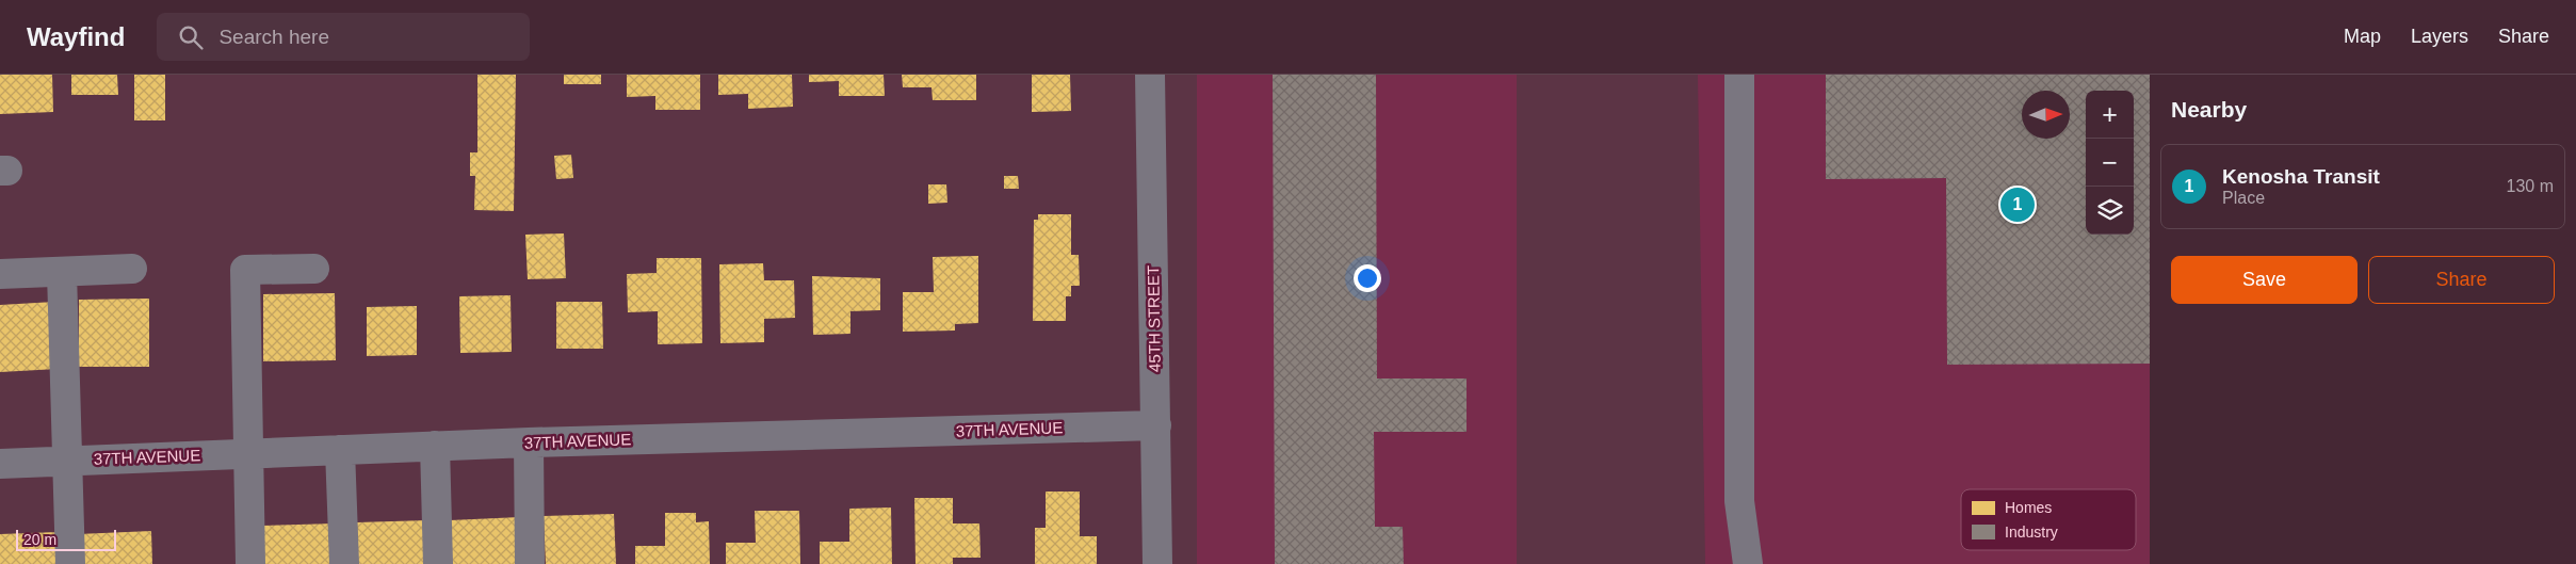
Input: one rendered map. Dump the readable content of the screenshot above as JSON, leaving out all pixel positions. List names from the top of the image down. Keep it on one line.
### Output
{"streets":{"street":["45TH STREET","37TH AVENUE"]},"crossings":[["45TH STREET","37TH AVENUE"]],"legend":["Homes","Industry"],"scale_bar":"20 m","north":"right","page":{"header":"Wayfind","search":"Search here","nav":["Map","Layers","Share"],"heading":"Nearby","map_buttons":["+","−"],"list":[{"mark":"1","name":"Kenosha Transit","note":"Place","value":"130 m"}],"pins":"1","buttons":["Save","Share"],"scale":"20 m"}}
